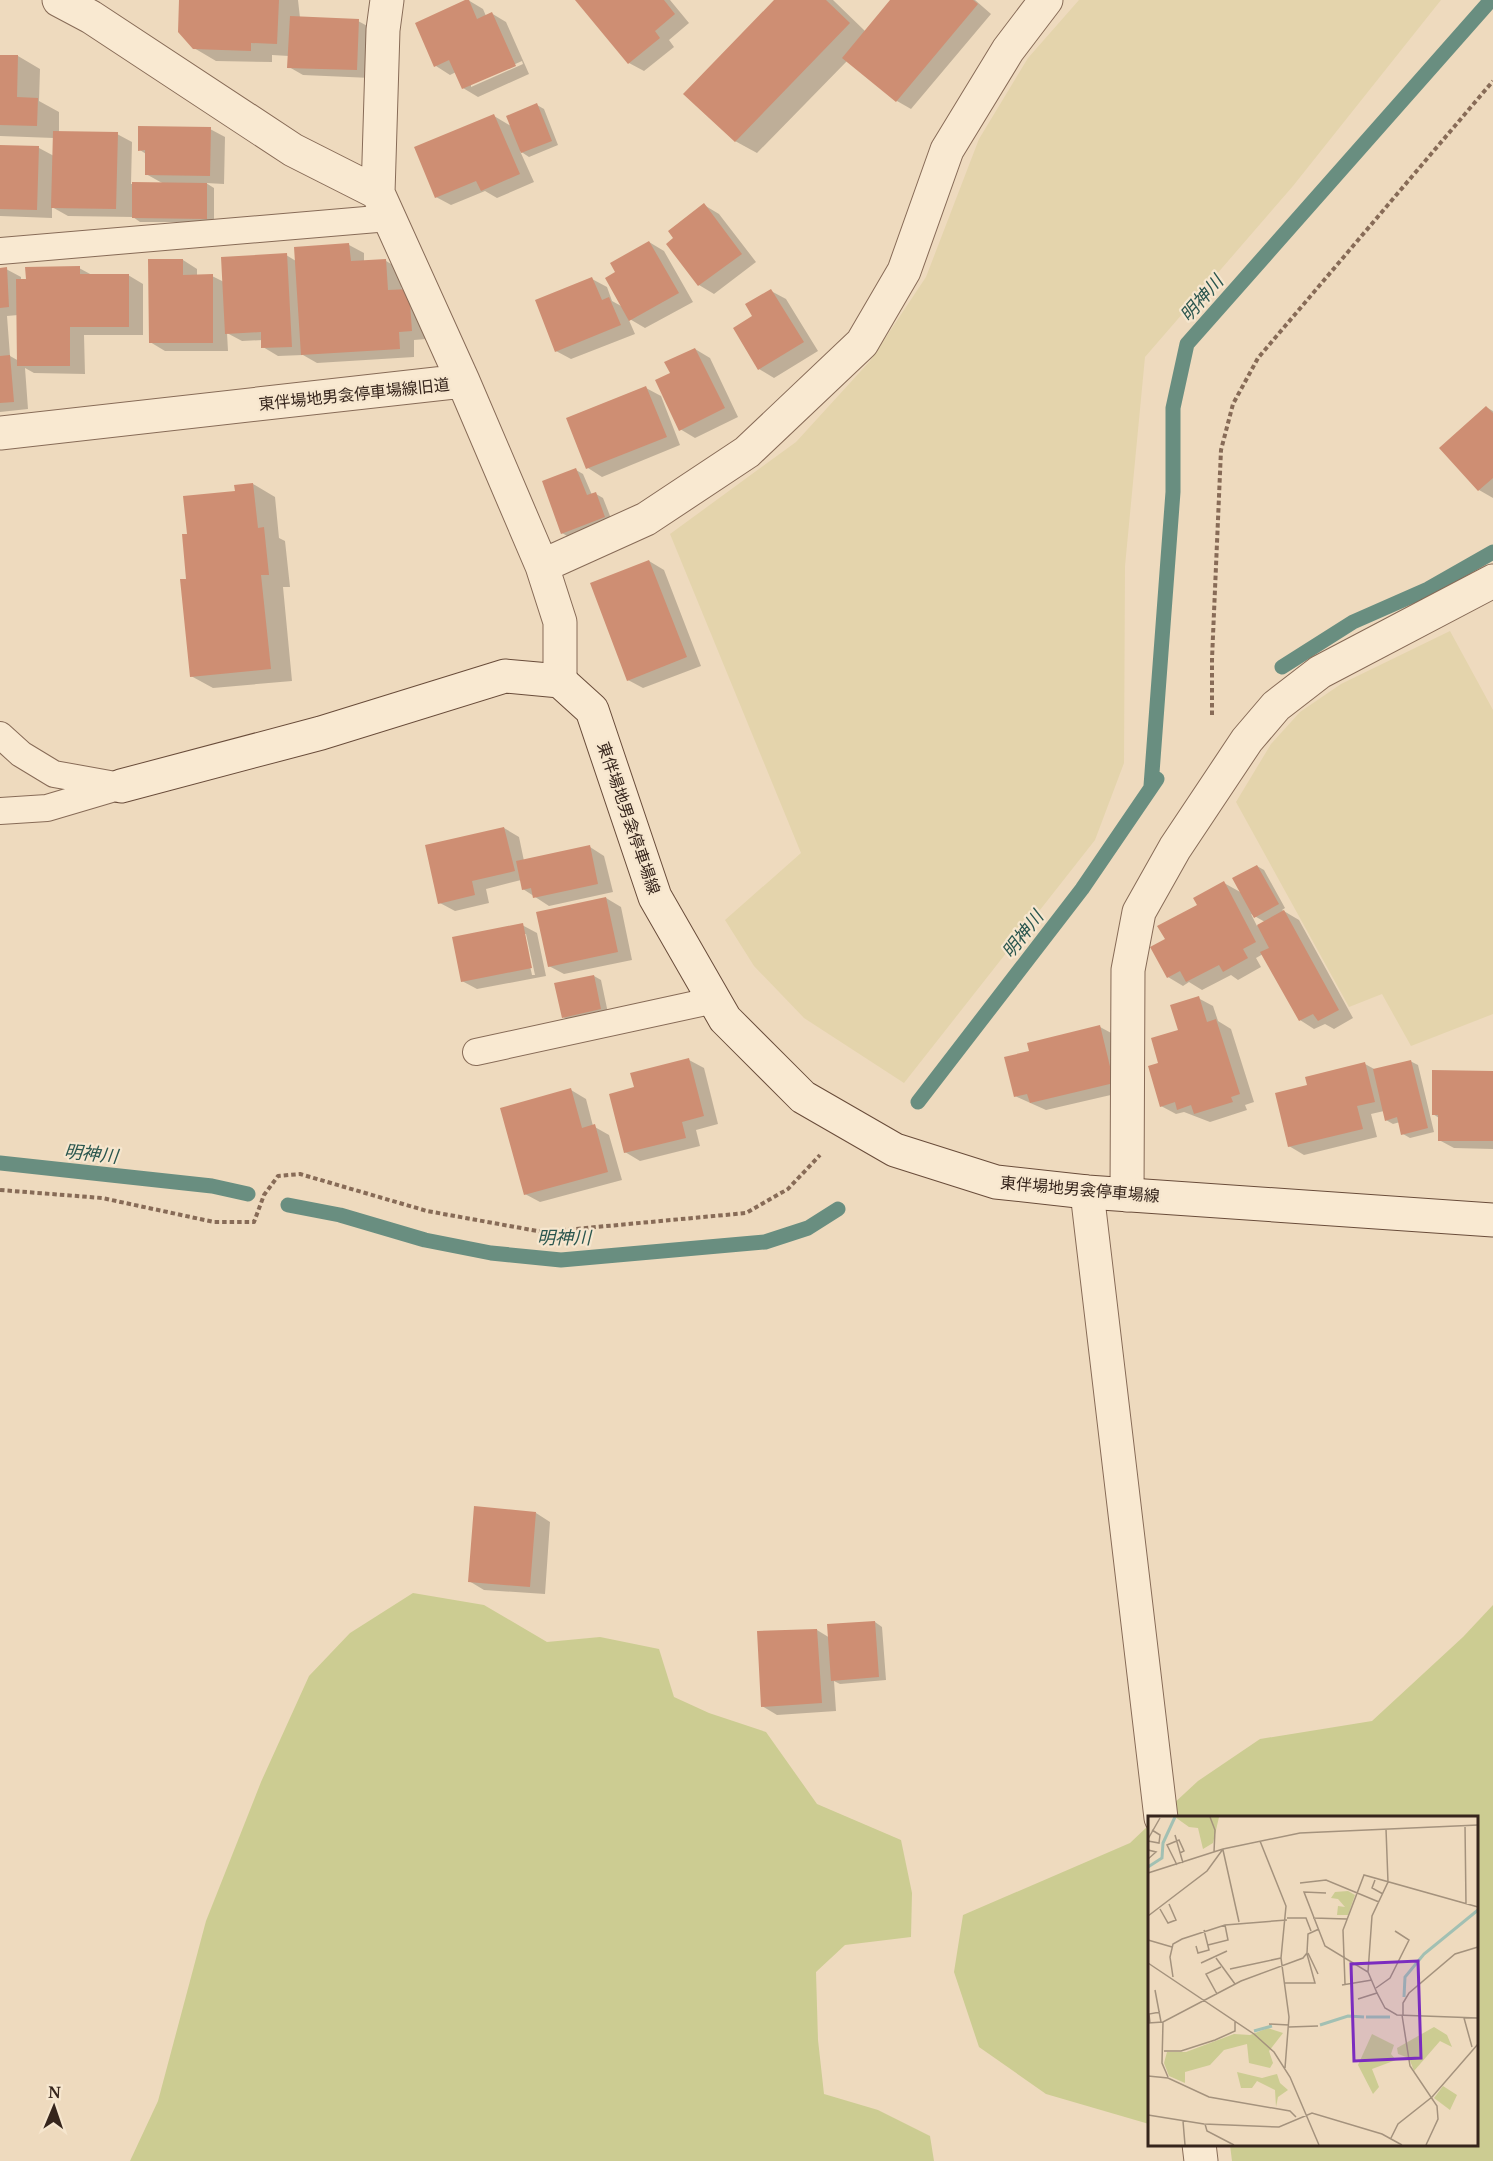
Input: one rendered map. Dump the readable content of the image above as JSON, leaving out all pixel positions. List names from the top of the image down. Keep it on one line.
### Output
{"streets":{"street":["東伴場地男衾停車場線旧道","東伴場地男衾停車場線"]},"crossings":[["東伴場地男衾停車場線旧道","東伴場地男衾停車場線"]],"water":["明神川"],"north":"top"}
